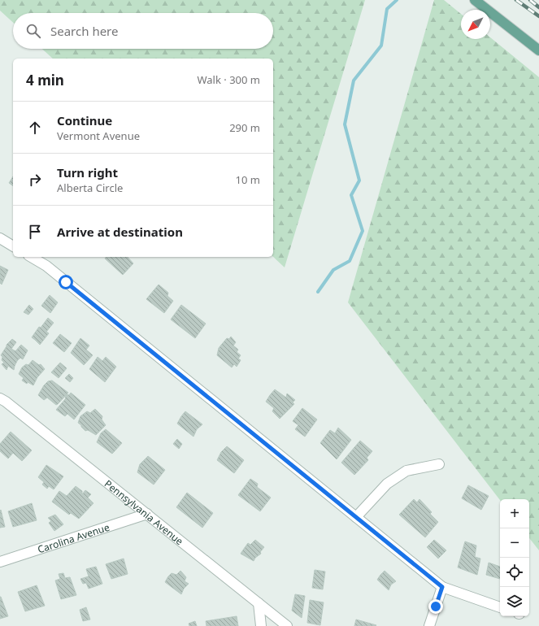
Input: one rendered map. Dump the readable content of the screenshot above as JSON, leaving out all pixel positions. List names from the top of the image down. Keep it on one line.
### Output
{"streets":{"street":["Pennsylvania Avenue","Carolina Avenue"]},"crossings":[["Pennsylvania Avenue","Carolina Avenue"]],"north":"bottom left","page":{"search":"Search here","heading":["4 min","Walk · 300 m"],"list":[["Continue","Vermont Avenue","290 m"],["Turn right","Alberta Circle","10 m"],"Arrive at destination"],"map_buttons":["+","−"]}}
